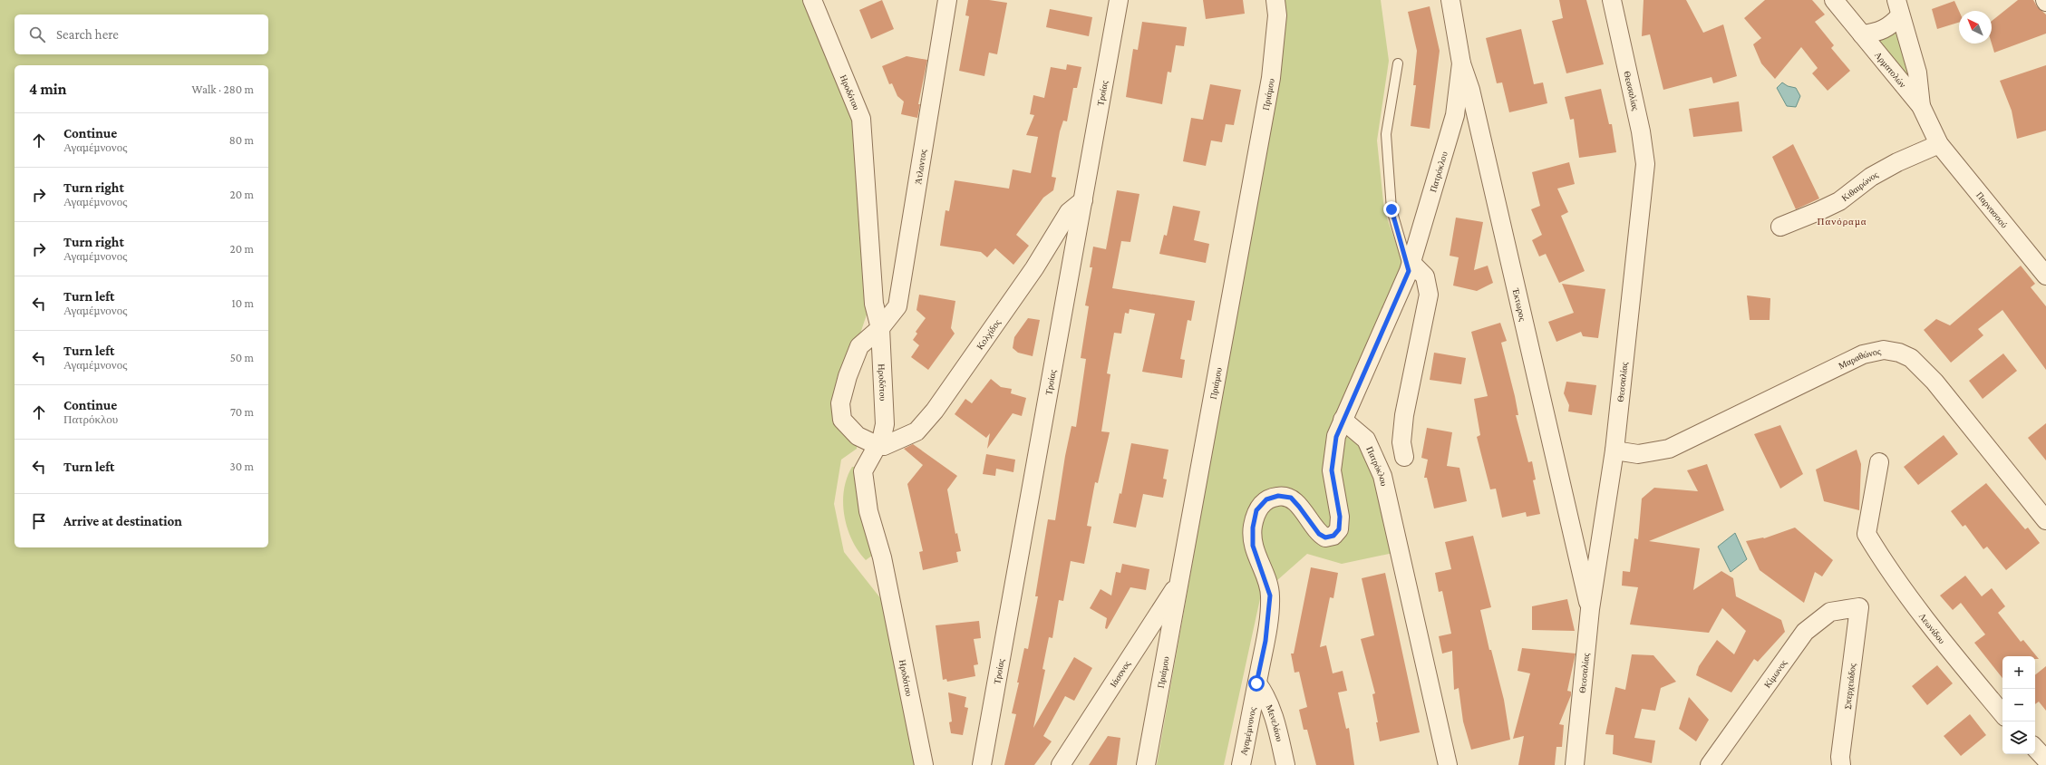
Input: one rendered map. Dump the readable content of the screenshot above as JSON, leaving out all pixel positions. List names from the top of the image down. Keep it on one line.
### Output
{"streets":{"street":["Αρματολών","Θεσσαλίας","Ηροδότου","Τροίας","Πριάμου","Άτλαντος","Πατρόκλου","Κιθαιρώνος","Παρνασσού","Έκτωρος","Κολχίδος","Μαραθώνος","Λεωνίδου","Ιάσονος","Κίμωνος","Σπερχειάδος","Μενελάου","Αγαμέμνονος"]},"crossings":[["Αρματολών","Κιθαιρώνος"],["Αρματολών","Παρνασσού"],["Θεσσαλίας","Έκτωρος"],["Θεσσαλίας","Μαραθώνος"],["Ηροδότου","Άτλαντος"],["Ηροδότου","Κολχίδος"],["Τροίας","Κολχίδος"],["Πριάμου","Ιάσονος"],["Άτλαντος","Κολχίδος"],["Πατρόκλου","Έκτωρος"],["Πατρόκλου","Αγαμέμνονος"],["Κιθαιρώνος","Παρνασσού"],["Κίμωνος","Σπερχειάδος"],["Μενελάου","Αγαμέμνονος"]],"districts":["Πανόραμα"],"north":"top left","page":{"search":"Search here","heading":["4 min","Walk · 280 m"],"list":[["Continue","Αγαμέμνονος","80 m"],["Turn right","Αγαμέμνονος","20 m"],["Turn right","Αγαμέμνονος","20 m"],["Turn left","Αγαμέμνονος","10 m"],["Turn left","Αγαμέμνονος","50 m"],["Continue","Πατρόκλου","70 m"],["Turn left","30 m"],"Arrive at destination"],"map_buttons":["+","−"]}}
